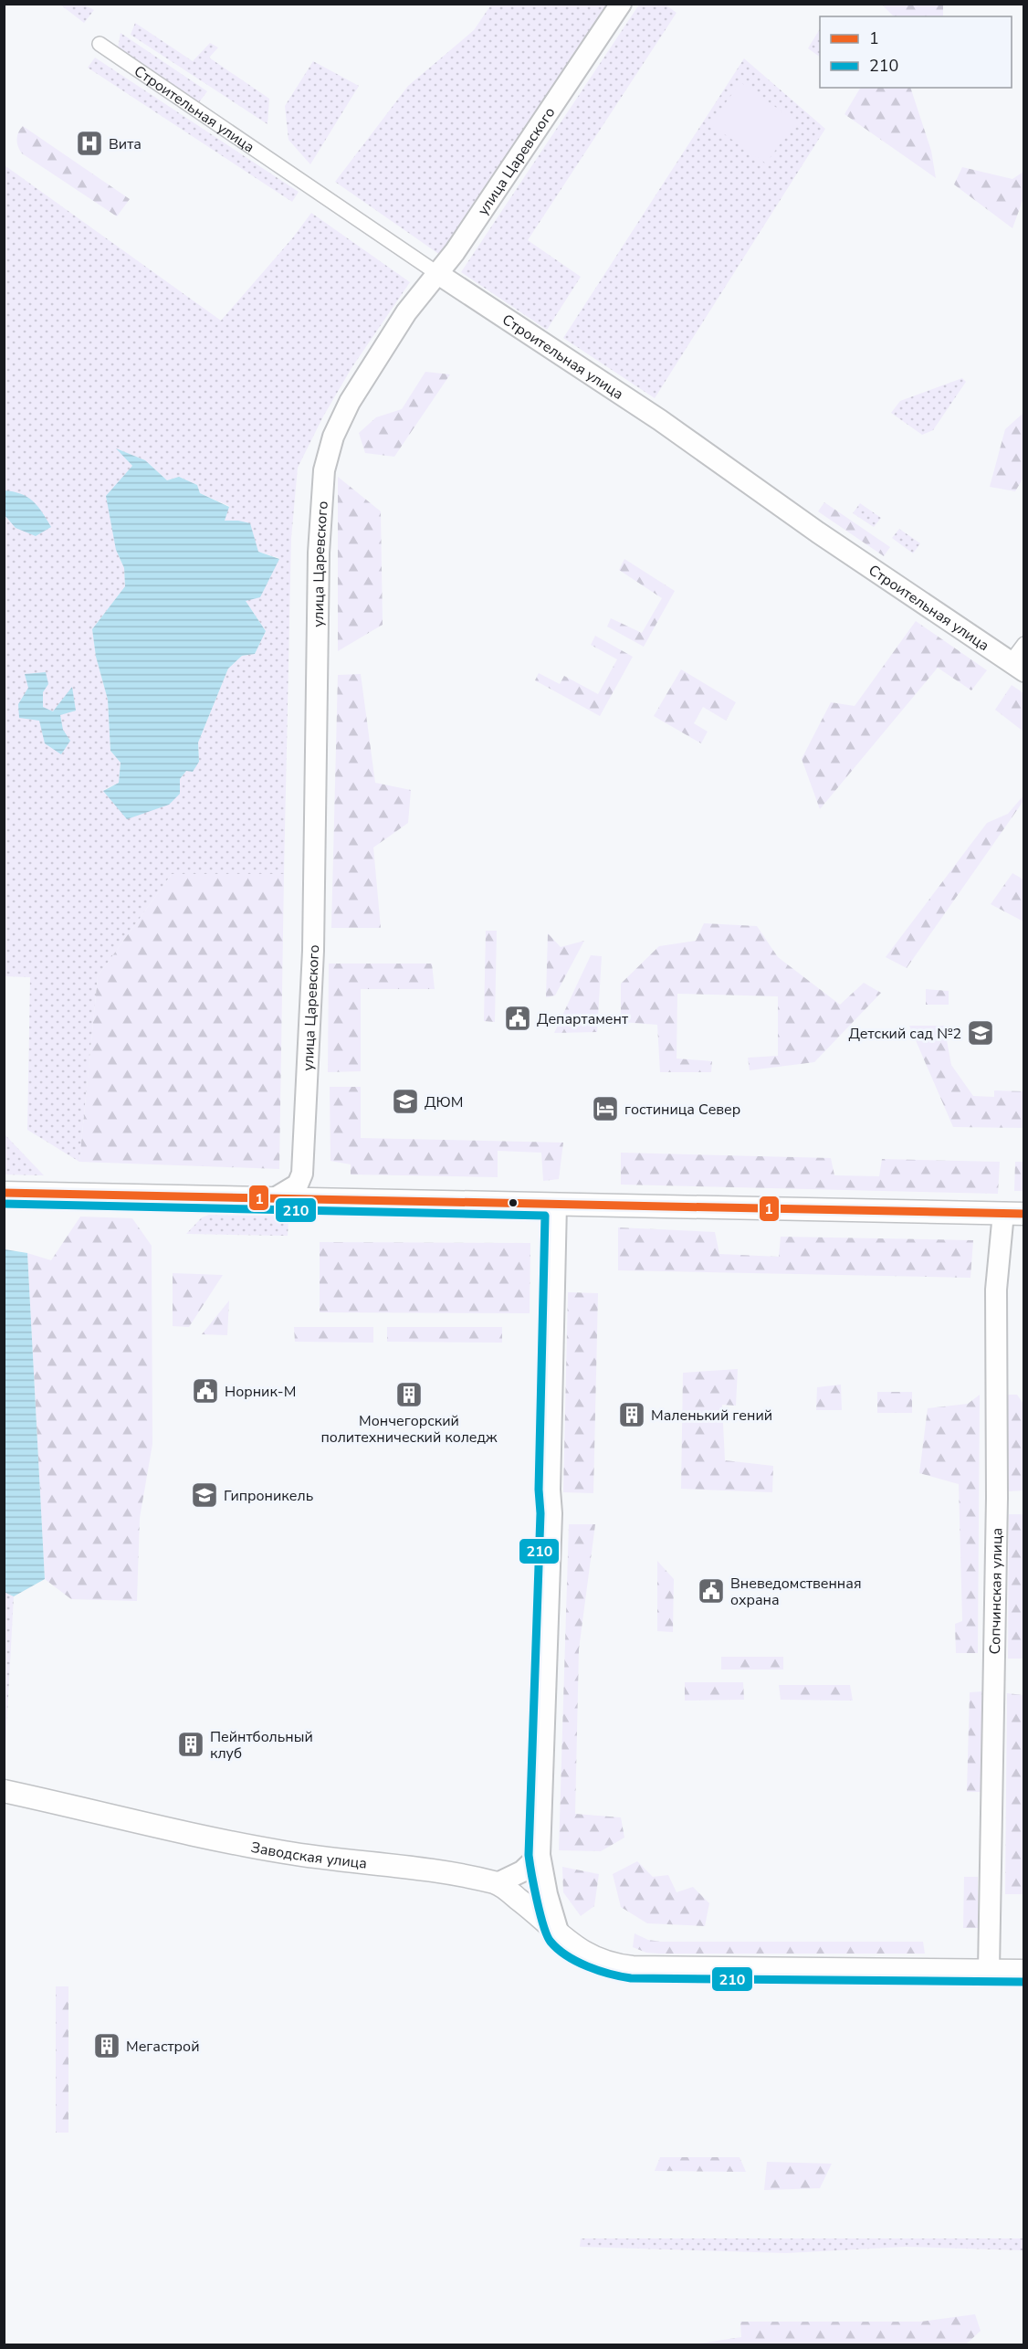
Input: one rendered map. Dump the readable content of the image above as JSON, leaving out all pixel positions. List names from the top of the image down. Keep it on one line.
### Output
{"streets":{"main road":["Заводская улица"],"street":["Строительная улица","улица Царевского","Сопчинская улица"]},"crossings":[["Строительная улица","улица Царевского"],["Сопчинская улица","Заводская улица"]],"places":{"hospital":["Вита"],"public building":["Департамент","Норник-М","Вневедомственная охрана"],"school or university":["Детский сад №2","ДЮМ","Гипроникель"],"hotel":["гостиница Север"],"building":["Мончегорский политехнический коледж","Маленький гений","Пейнтбольный клуб","Мегастрой"]},"lines":["transit line 1","transit line 210"],"legend":["1","210"]}
